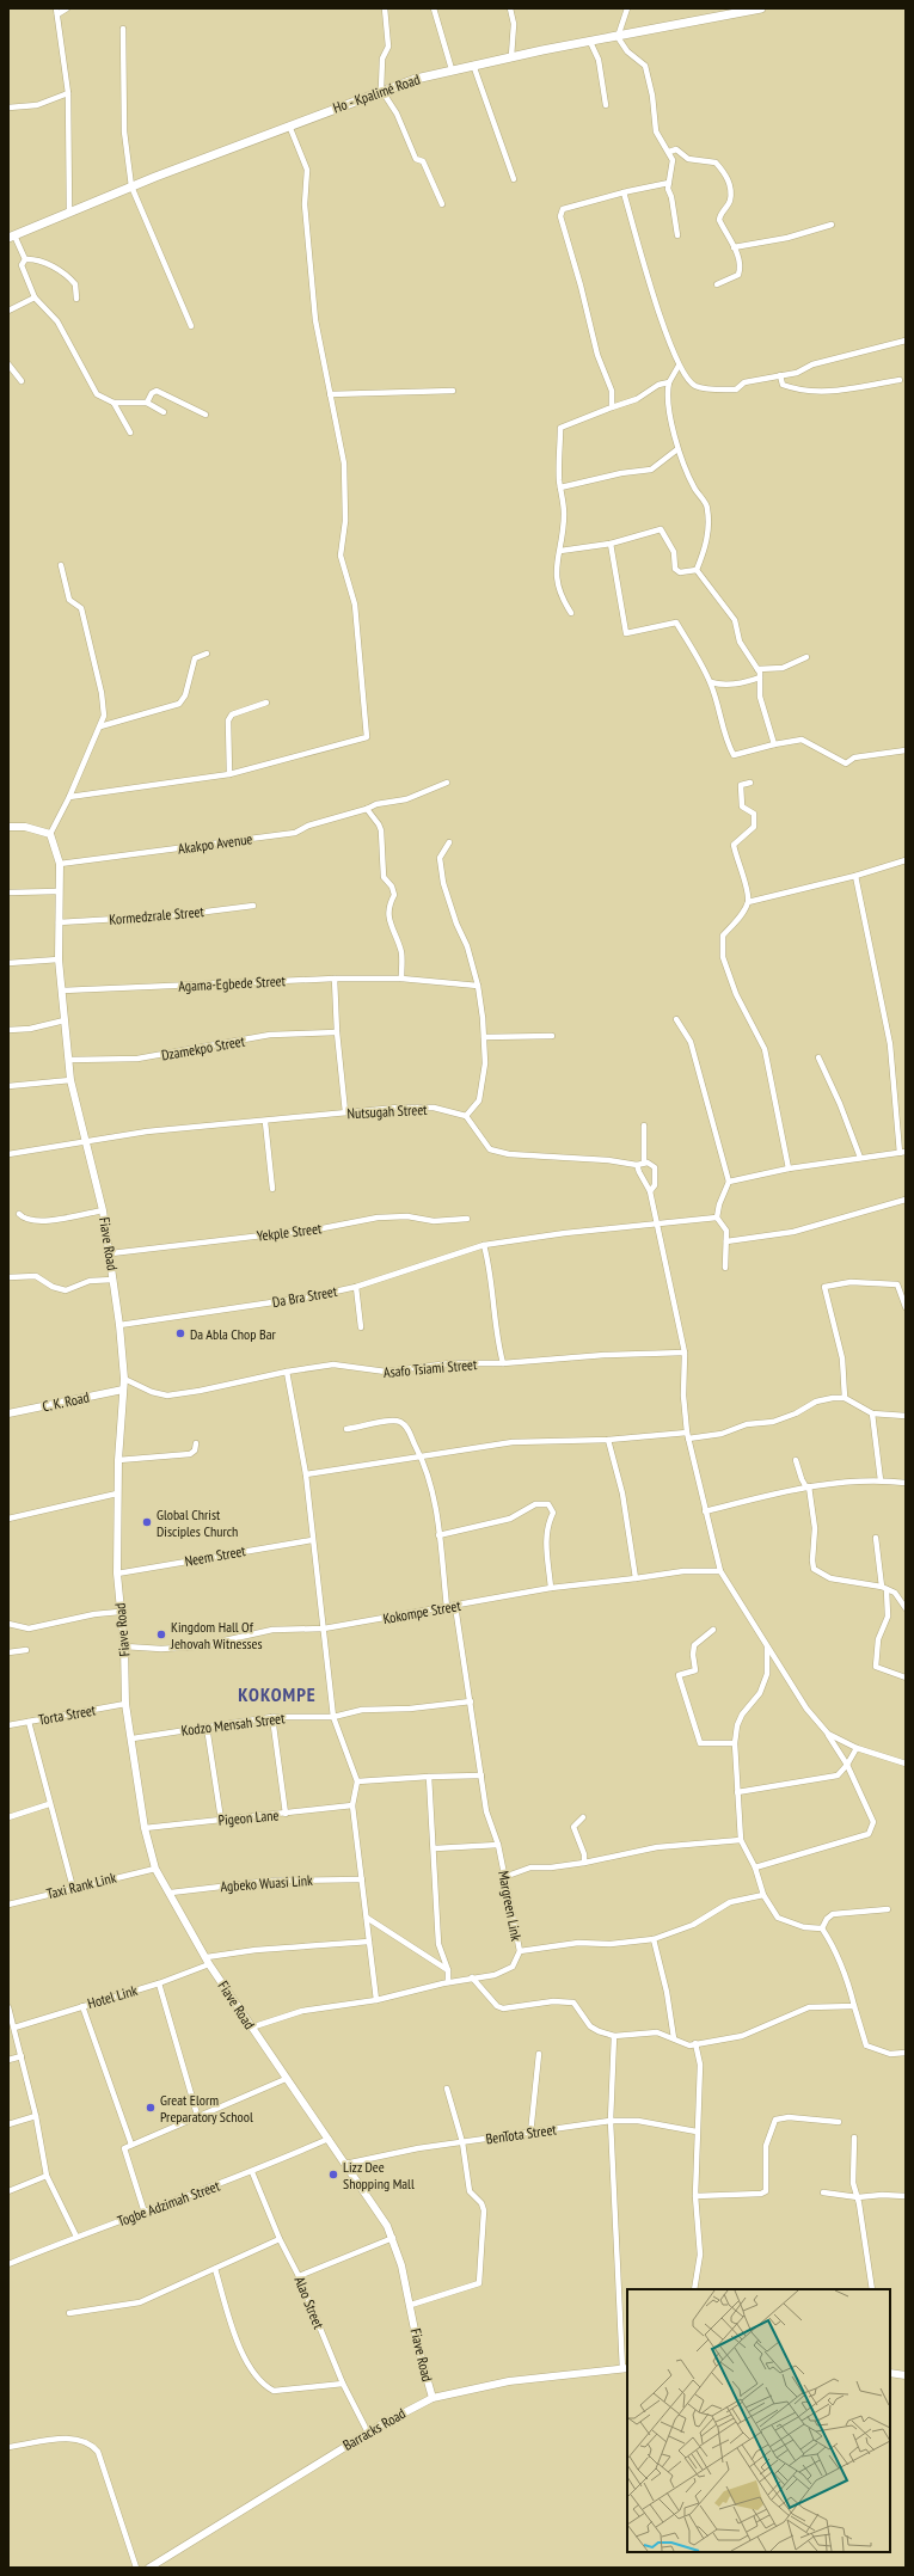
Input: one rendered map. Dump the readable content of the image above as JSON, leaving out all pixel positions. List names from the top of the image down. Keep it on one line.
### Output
{"streets":{"main road":["Ho - Kpalimé Road"],"street":["Akakpo Avenue","Kormedzrale Street","Agama-Egbede Street","Dzamekpo Street","Nutsugah Street","Yekple Street","Fiave Road","Da Bra Street","Asafo Tsiami Street","C. K. Road","Neem Street","Kokompe Street","Torta Street","Kodzo Mensah Street","Pigeon Lane","Agbeko Wuasi Link","Taxi Rank Link","Margreen Link","Hotel Link","BenTota Street","Togbe Adzimah Street","Alao Street","Barracks Road"]},"crossings":[["Akakpo Avenue","Fiave Road"],["Kormedzrale Street","Fiave Road"],["Agama-Egbede Street","Fiave Road"],["Dzamekpo Street","Fiave Road"],["Nutsugah Street","Fiave Road"],["Yekple Street","Fiave Road"],["Fiave Road","Da Bra Street"],["Fiave Road","Asafo Tsiami Street"],["Fiave Road","C. K. Road"],["Fiave Road","Neem Street"],["Fiave Road","Kokompe Street"],["Fiave Road","Torta Street"],["Fiave Road","Kodzo Mensah Street"],["Fiave Road","Pigeon Lane"],["Fiave Road","Agbeko Wuasi Link"],["Fiave Road","Taxi Rank Link"],["Fiave Road","Margreen Link"],["Fiave Road","Hotel Link"],["Fiave Road","BenTota Street"],["Fiave Road","Togbe Adzimah Street"],["Fiave Road","Barracks Road"],["Kokompe Street","Margreen Link"],["Kodzo Mensah Street","Margreen Link"],["Togbe Adzimah Street","Alao Street"],["Alao Street","Barracks Road"]],"districts":["KOKOMPE"],"places":["Da Abla Chop Bar","Global Christ Disciples Church","Kingdom Hall Of Jehovah Witnesses","Great Elorm Preparatory School","Lizz Dee Shopping Mall"]}
